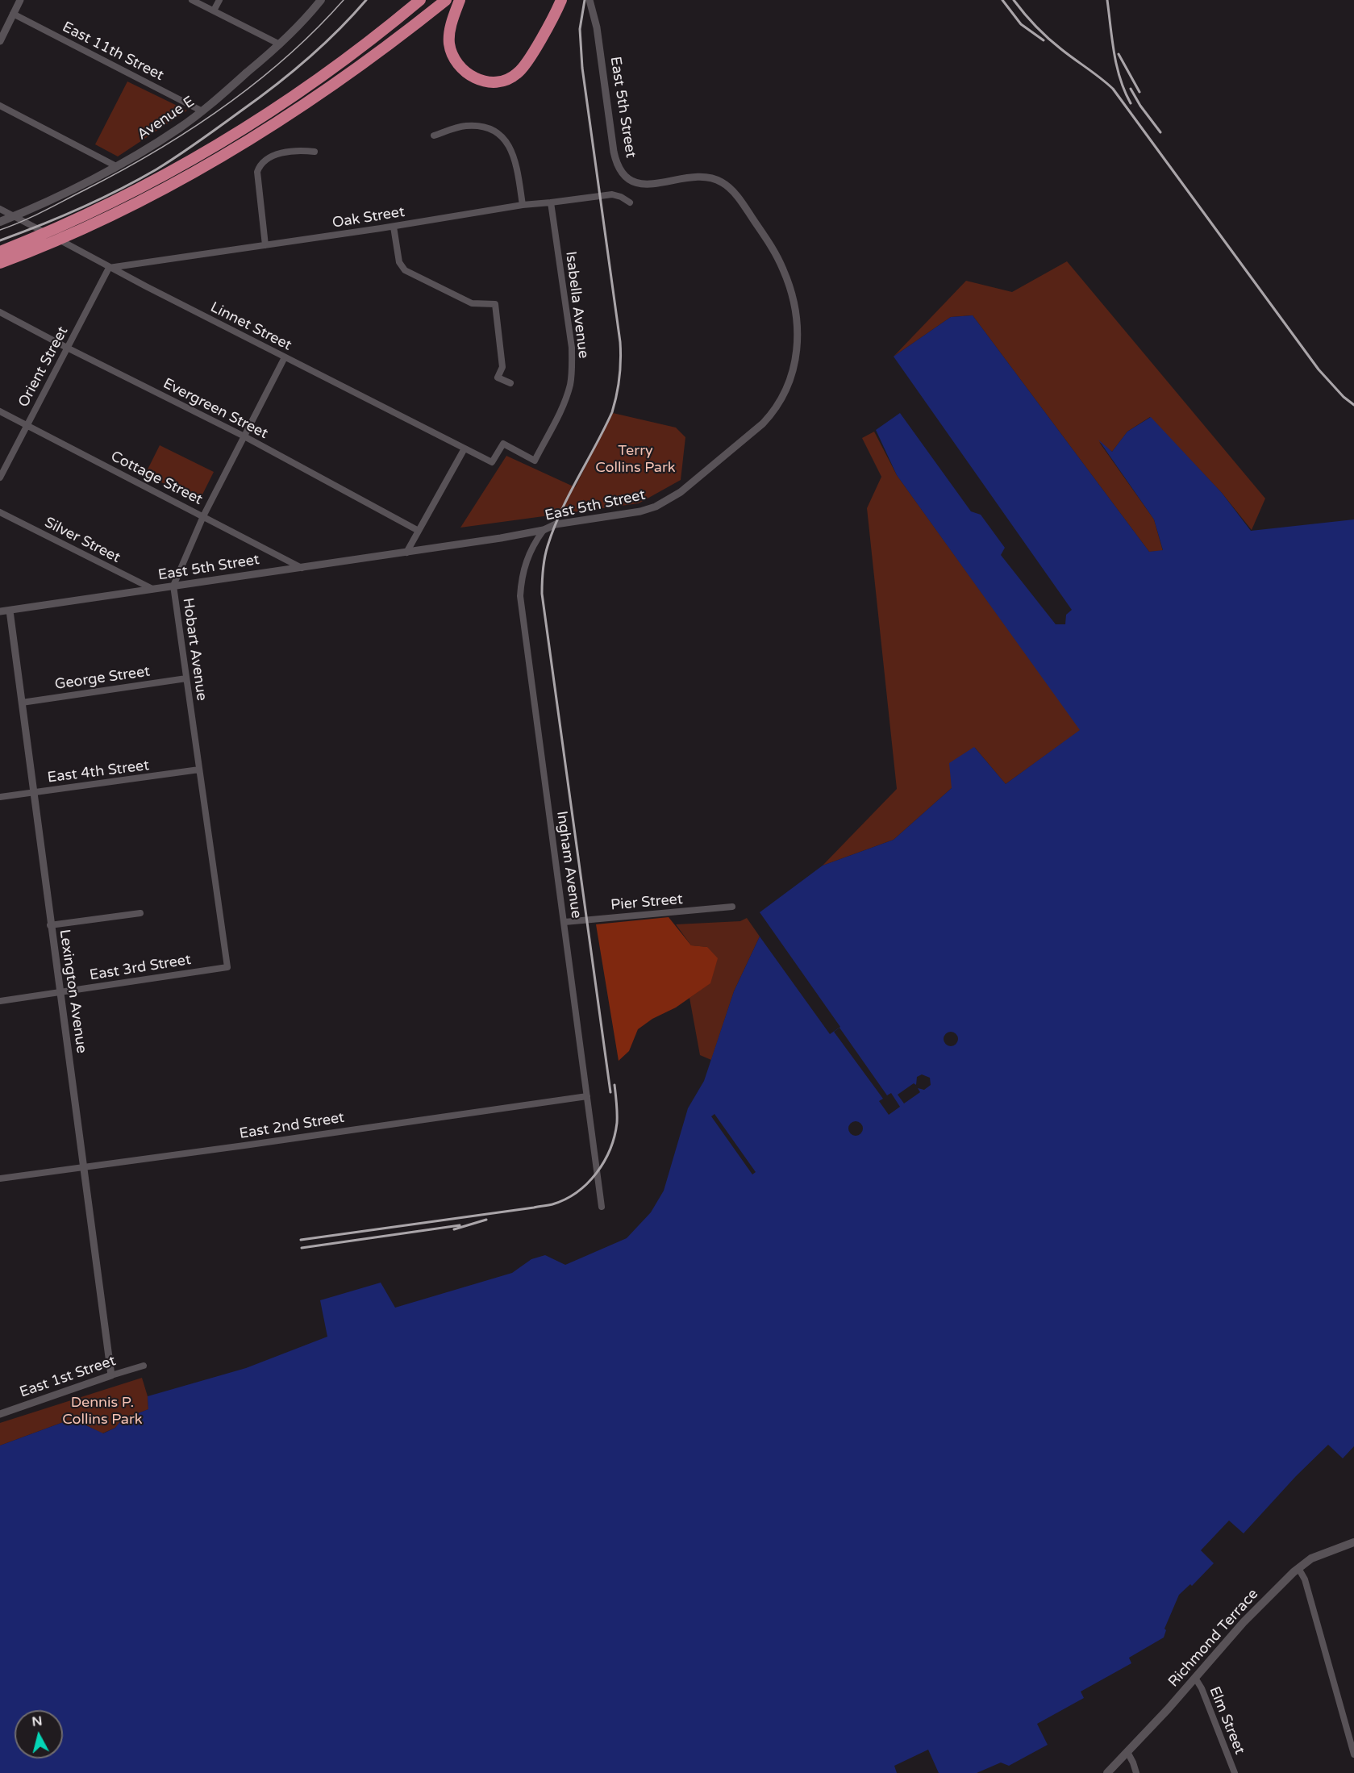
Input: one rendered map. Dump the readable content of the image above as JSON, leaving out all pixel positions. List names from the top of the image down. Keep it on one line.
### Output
{"streets":{"main road":["Avenue E","Richmond Terrace"],"street":["East 11th Street","East 5th Street","Oak Street","Isabella Avenue","Linnet Street","Orient Street","Evergreen Street","Cottage Street","Silver Street","Hobart Avenue","George Street","East 4th Street","Ingham Avenue","Pier Street","East 3rd Street","Lexington Avenue","East 2nd Street","East 1st Street","Elm Street"]},"crossings":[["East 11th Street","Avenue E"],["East 5th Street","Cottage Street"],["East 5th Street","Silver Street"],["East 5th Street","Hobart Avenue"],["East 5th Street","Ingham Avenue"],["East 5th Street","Lexington Avenue"],["Avenue E","Linnet Street"],["Oak Street","Isabella Avenue"],["Oak Street","Linnet Street"],["Oak Street","Orient Street"],["Isabella Avenue","Linnet Street"],["Linnet Street","Orient Street"],["Linnet Street","Hobart Avenue"],["Orient Street","Evergreen Street"],["Orient Street","Cottage Street"],["Evergreen Street","Hobart Avenue"],["Cottage Street","Hobart Avenue"],["Hobart Avenue","George Street"],["Hobart Avenue","East 4th Street"],["Hobart Avenue","East 3rd Street"],["George Street","Lexington Avenue"],["East 4th Street","Lexington Avenue"],["Ingham Avenue","Pier Street"],["Ingham Avenue","East 2nd Street"],["East 3rd Street","Lexington Avenue"],["Lexington Avenue","East 2nd Street"],["Lexington Avenue","East 1st Street"],["Richmond Terrace","Elm Street"]],"parks":["Terry Collins Park","Dennis P. Collins Park"],"north":"top"}
